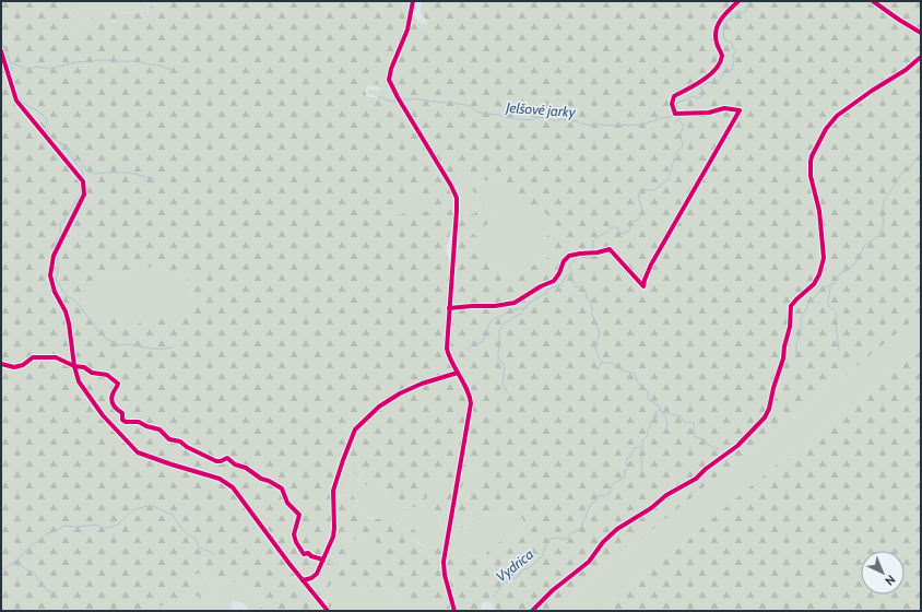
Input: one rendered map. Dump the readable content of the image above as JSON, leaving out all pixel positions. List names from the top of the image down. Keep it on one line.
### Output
{"water":["Jelšové jarky","Vydrica"],"north":"bottom right"}
